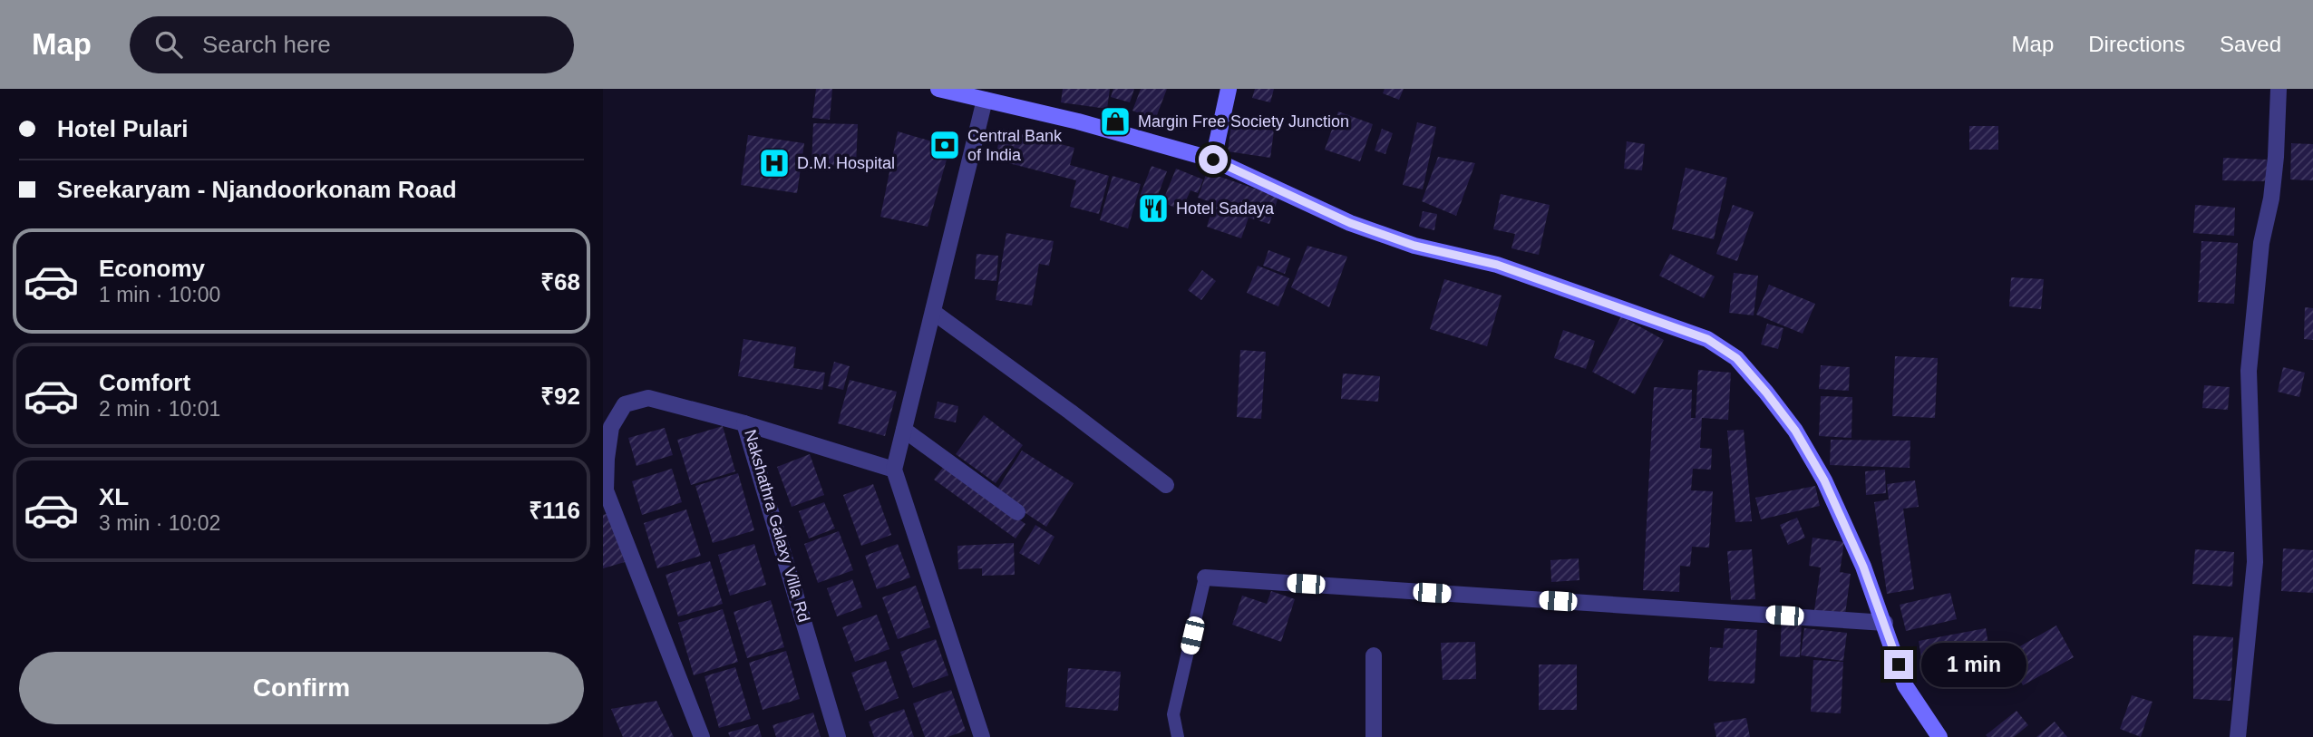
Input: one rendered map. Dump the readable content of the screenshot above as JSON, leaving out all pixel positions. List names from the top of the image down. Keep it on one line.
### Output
{"streets":{"street":["Nakshathra Galaxy Villa Rd"]},"places":{"shop":["Margin Free Society Junction"],"bank":["Central Bank of India"],"hospital":["D.M. Hospital"],"restaurant":["Hotel Sadaya"]},"page":{"header":"Map","search":"Search here","nav":["Map","Directions","Saved"],"banner":["Hotel Pulari","Sreekaryam - Njandoorkonam Road"],"list":[{"name":"Economy","note":"1 min · 10:00","value":"₹68"},{"name":"Comfort","note":"2 min · 10:01","value":"₹92"},{"name":"XL","note":"3 min · 10:02","value":"₹116"}],"buttons":"Confirm","bubble":"1 min"}}
